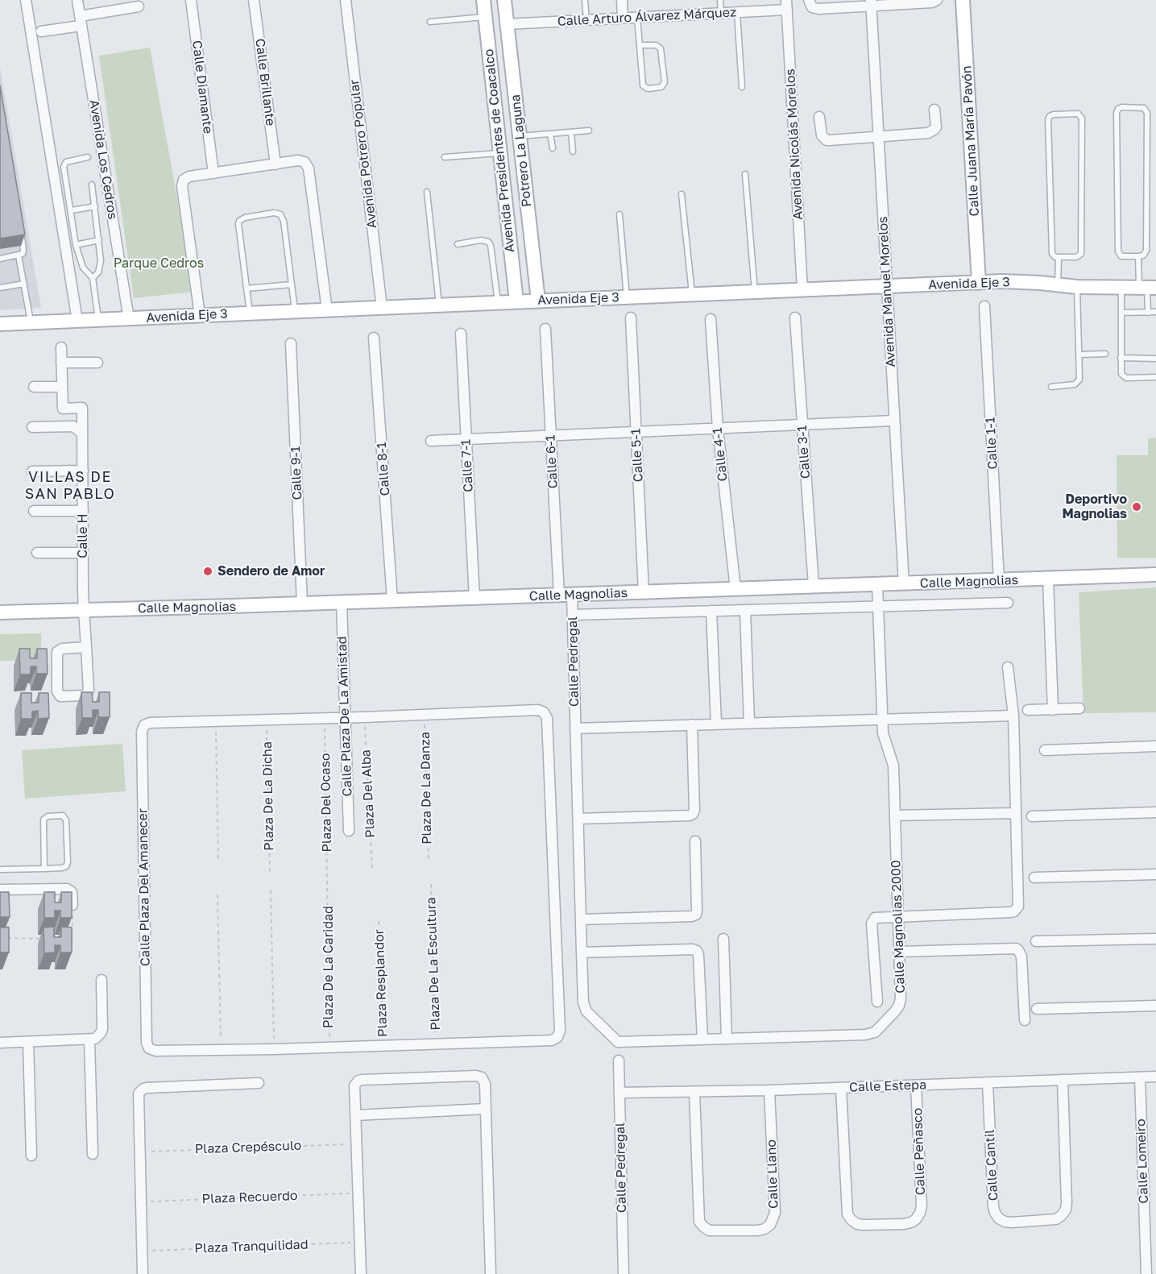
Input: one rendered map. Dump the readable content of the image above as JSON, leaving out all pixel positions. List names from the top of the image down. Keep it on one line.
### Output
{"streets":{"street":["Calle Arturo Álvarez Márquez","Calle Brillante","Calle Diamante","Calle Juana María Pavón","Avenida Nicolás Morelos","Avenida Presidentes de Coacalco","Potrero La Laguna","Avenida Potrero Popular","Avenida Los Cedros","Avenida Eje 3","Avenida Manuel Morelos","Calle 1-1","Calle 3-1","Calle 4-1","Calle 5-1","Calle 6-1","Calle 7-1","Calle 8-1","Calle 9-1","Calle H","Calle Magnolias","Calle Pedregal","Calle Plaza De La Amistad","Calle Plaza Del Amanecer","Calle Magnolias 2000","Calle Estepa","Calle Peñasco","Calle Lomeiro","Calle Cantil","Calle Llano"],"path":["Plaza De La Danza","Plaza Del Alba","Plaza De La Dicha","Plaza Del Ocaso","Plaza De La Escultura","Plaza De La Caridad","Plaza Resplandor","Plaza Crepésculo","Plaza Recuerdo","Plaza Tranquilidad"]},"crossings":[["Calle Arturo Álvarez Márquez","Avenida Nicolás Morelos"],["Calle Arturo Álvarez Márquez","Potrero La Laguna"],["Calle Juana María Pavón","Avenida Eje 3"],["Avenida Nicolás Morelos","Avenida Eje 3"],["Avenida Presidentes de Coacalco","Avenida Eje 3"],["Potrero La Laguna","Avenida Eje 3"],["Avenida Potrero Popular","Avenida Eje 3"],["Avenida Los Cedros","Avenida Eje 3"],["Avenida Eje 3","Avenida Manuel Morelos"],["Avenida Manuel Morelos","Calle Magnolias"],["Calle 1-1","Calle Magnolias"],["Calle 3-1","Calle Magnolias"],["Calle 4-1","Calle Magnolias"],["Calle 5-1","Calle Magnolias"],["Calle 6-1","Calle Magnolias"],["Calle 6-1","Calle Pedregal"],["Calle 7-1","Calle Magnolias"],["Calle 8-1","Calle Magnolias"],["Calle 9-1","Calle Magnolias"],["Calle H","Calle Magnolias"],["Calle Magnolias","Calle Pedregal"],["Calle Magnolias","Calle Plaza De La Amistad"],["Calle Magnolias","Calle Magnolias 2000"],["Calle Pedregal","Calle Estepa"],["Plaza Del Ocaso","Plaza De La Caridad"],["Calle Estepa","Calle Peñasco"],["Calle Estepa","Calle Lomeiro"],["Calle Estepa","Calle Cantil"],["Calle Estepa","Calle Llano"]],"districts":["VILLAS DE SAN PABLO"],"parks":["Parque Cedros"],"places":["Deportivo Magnolias","Sendero de Amor"]}
